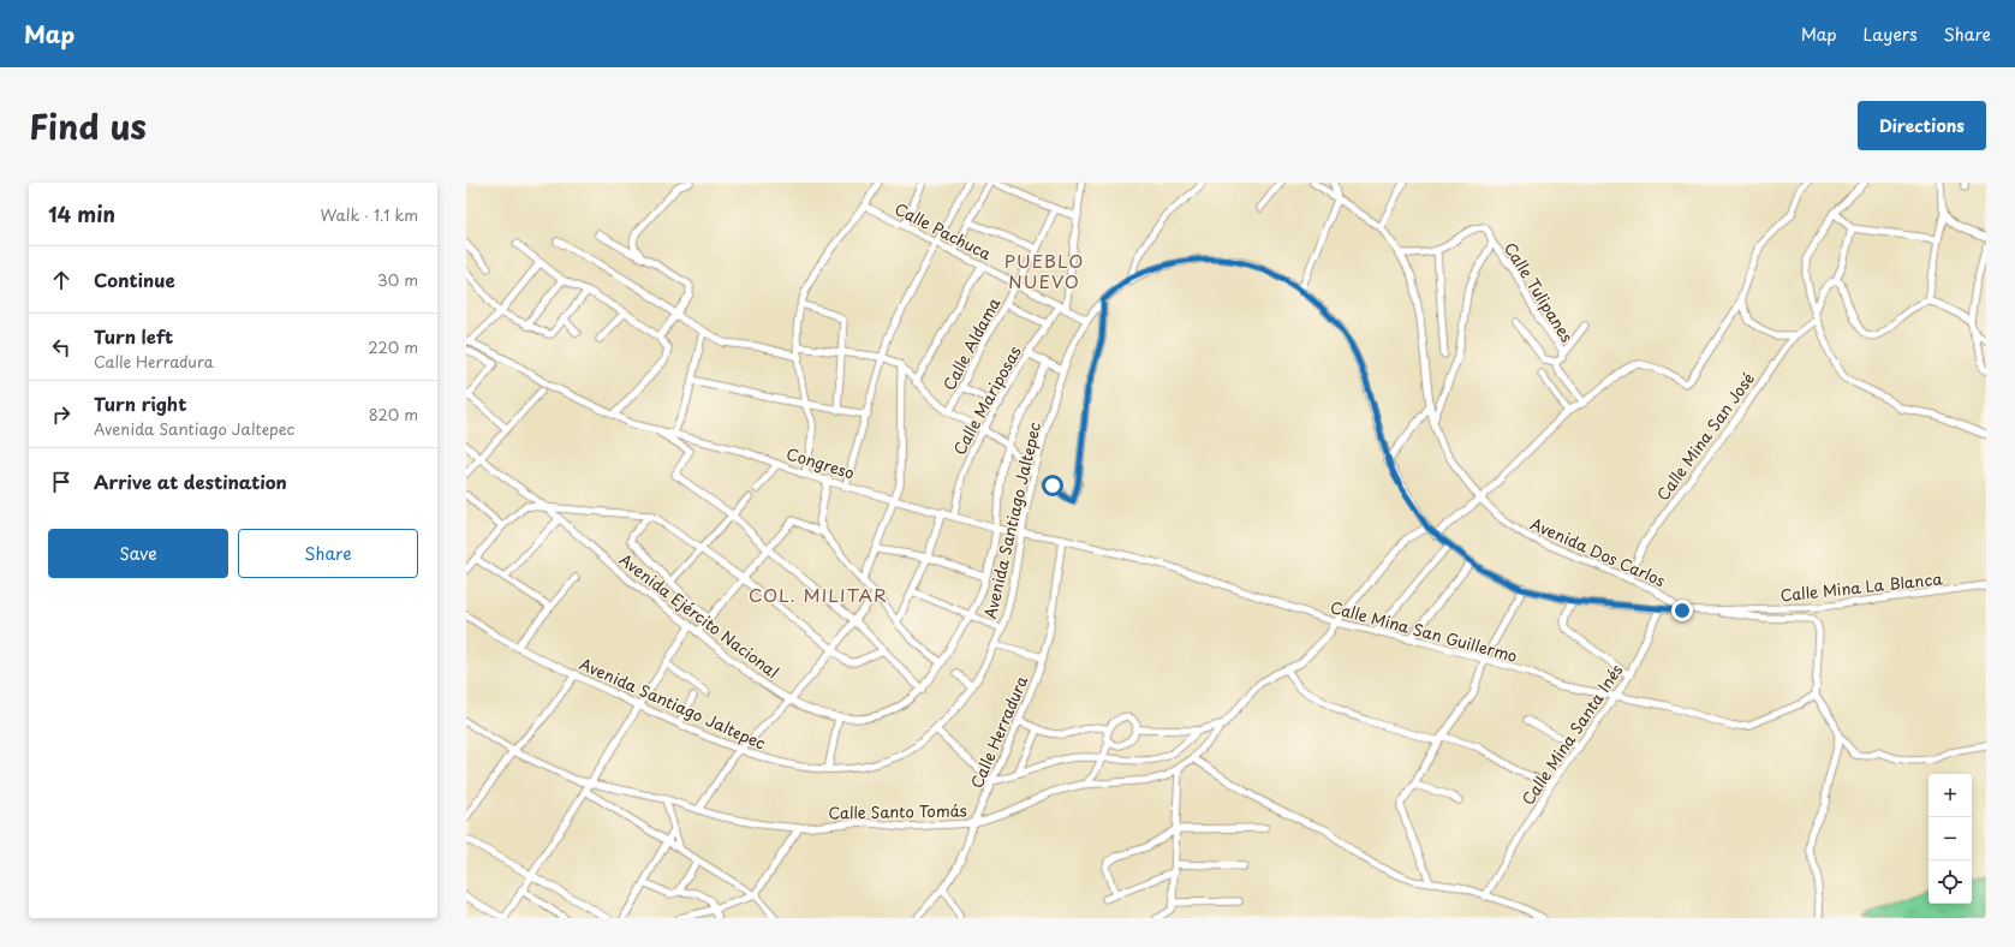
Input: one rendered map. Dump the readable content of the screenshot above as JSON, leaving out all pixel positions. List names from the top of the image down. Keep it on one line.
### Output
{"streets":{"street":["Calle Pachuca","Calle Tulipanes","Calle Aldama","Calle Mariposas","Calle Mina San José","Congreso","Avenida Santiago Jaltepec","Avenida Dos Carlos","Calle Mina La Blanca","Avenida Ejército Nacional","Calle Mina San Guillermo","Calle Herradura","Calle Mina Santa Inés","Calle Santo Tomás"]},"crossings":[["Calle Pachuca","Calle Aldama"],["Calle Pachuca","Calle Mariposas"],["Calle Pachuca","Avenida Santiago Jaltepec"],["Calle Mariposas","Congreso"],["Calle Mina San José","Avenida Dos Carlos"],["Congreso","Avenida Santiago Jaltepec"],["Congreso","Avenida Ejército Nacional"],["Congreso","Calle Mina San Guillermo"],["Avenida Santiago Jaltepec","Avenida Dos Carlos"],["Avenida Santiago Jaltepec","Calle Mina La Blanca"],["Avenida Santiago Jaltepec","Calle Mina San Guillermo"],["Avenida Santiago Jaltepec","Calle Mina Santa Inés"],["Avenida Santiago Jaltepec","Calle Santo Tomás"],["Avenida Dos Carlos","Calle Mina La Blanca"],["Calle Mina San Guillermo","Calle Herradura"],["Calle Mina San Guillermo","Calle Mina Santa Inés"],["Calle Mina San Guillermo","Calle Santo Tomás"],["Calle Herradura","Calle Santo Tomás"]],"districts":["PUEBLO NUEVO","COL. MILITAR"],"page":{"header":"Map","nav":["Map","Layers","Share"],"title":"Find us","buttons":["Directions",["Save","Share"]],"heading":["14 min","Walk · 1.1 km"],"list":[["Continue","30 m"],["Turn left","Calle Herradura","220 m"],["Turn right","Avenida Santiago Jaltepec","820 m"],"Arrive at destination"],"map_buttons":["+","−"]}}
